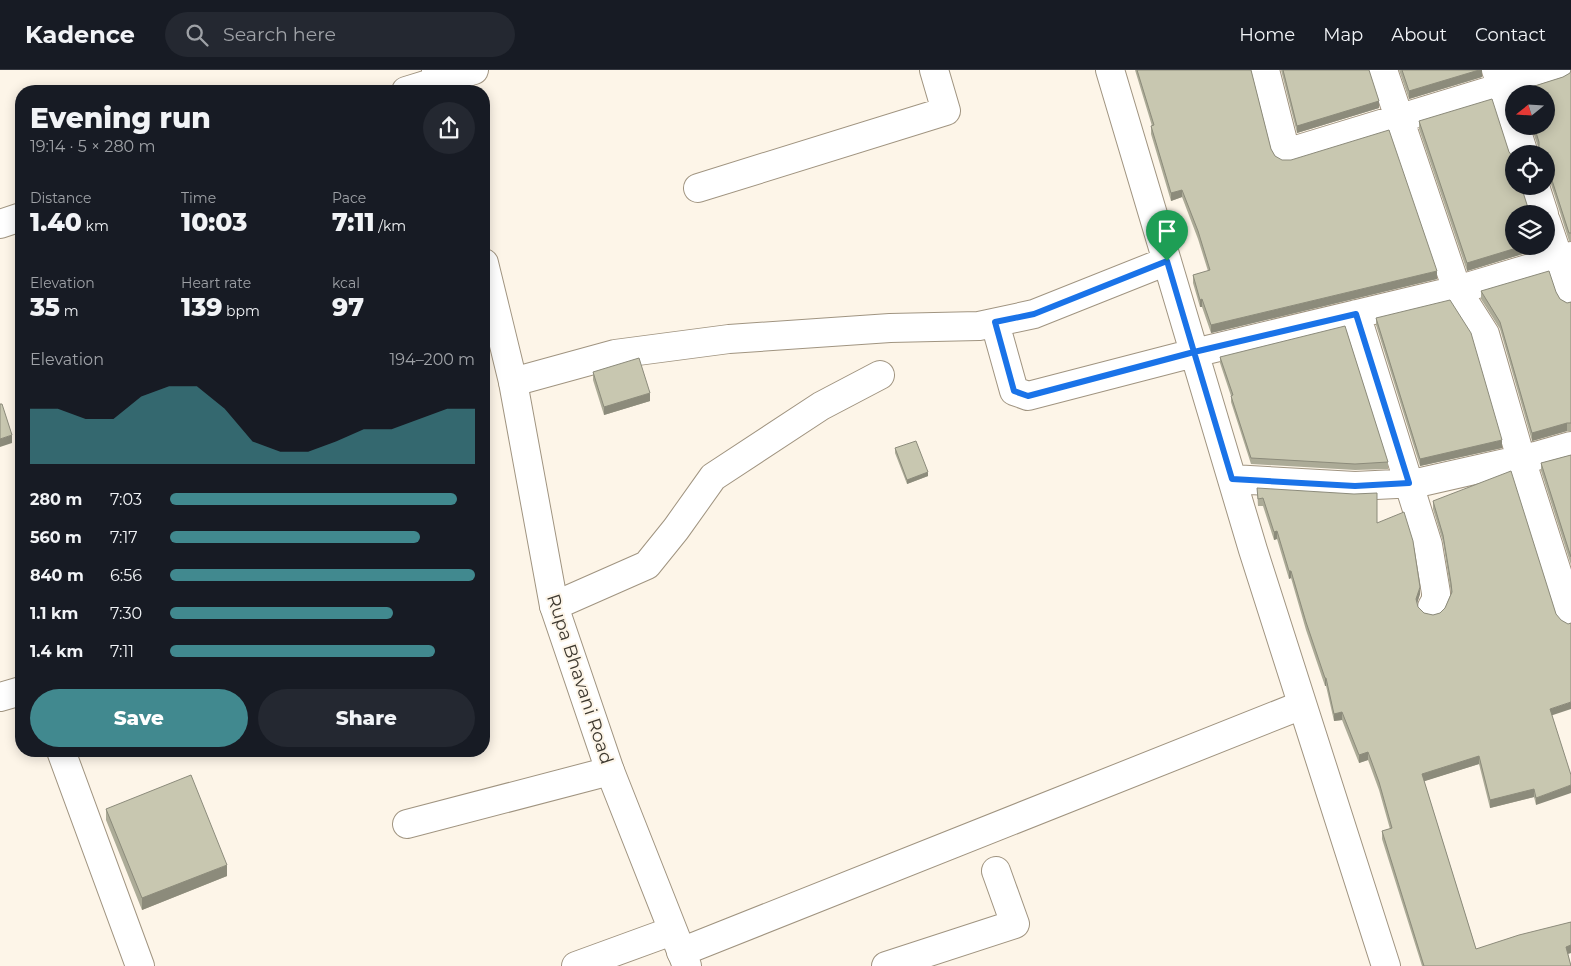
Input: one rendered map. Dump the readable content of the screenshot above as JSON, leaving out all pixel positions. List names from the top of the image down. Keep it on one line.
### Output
{"streets":{"street":["Rupa Bhavani Road"]},"north":"left","page":{"header":"Kadence","search":"Search here","nav":["Home","Map","About","Contact"],"heading":["Evening run","19:14 · 5 × 280 m"],"stats":[["Distance","1.40 km"],["Time","10:03"],["Pace","7:11 /km"],["Elevation","35 m"],["Heart rate","139 bpm"],["kcal","97"]],"chart":["Elevation","194–200 m"],"list":[{"name":"280 m","note":"7:03"},{"name":"560 m","note":"7:17"},{"name":"840 m","note":"6:56"},{"name":"1.1 km","note":"7:30"},{"name":"1.4 km","note":"7:11"}],"buttons":["Save","Share"]}}
